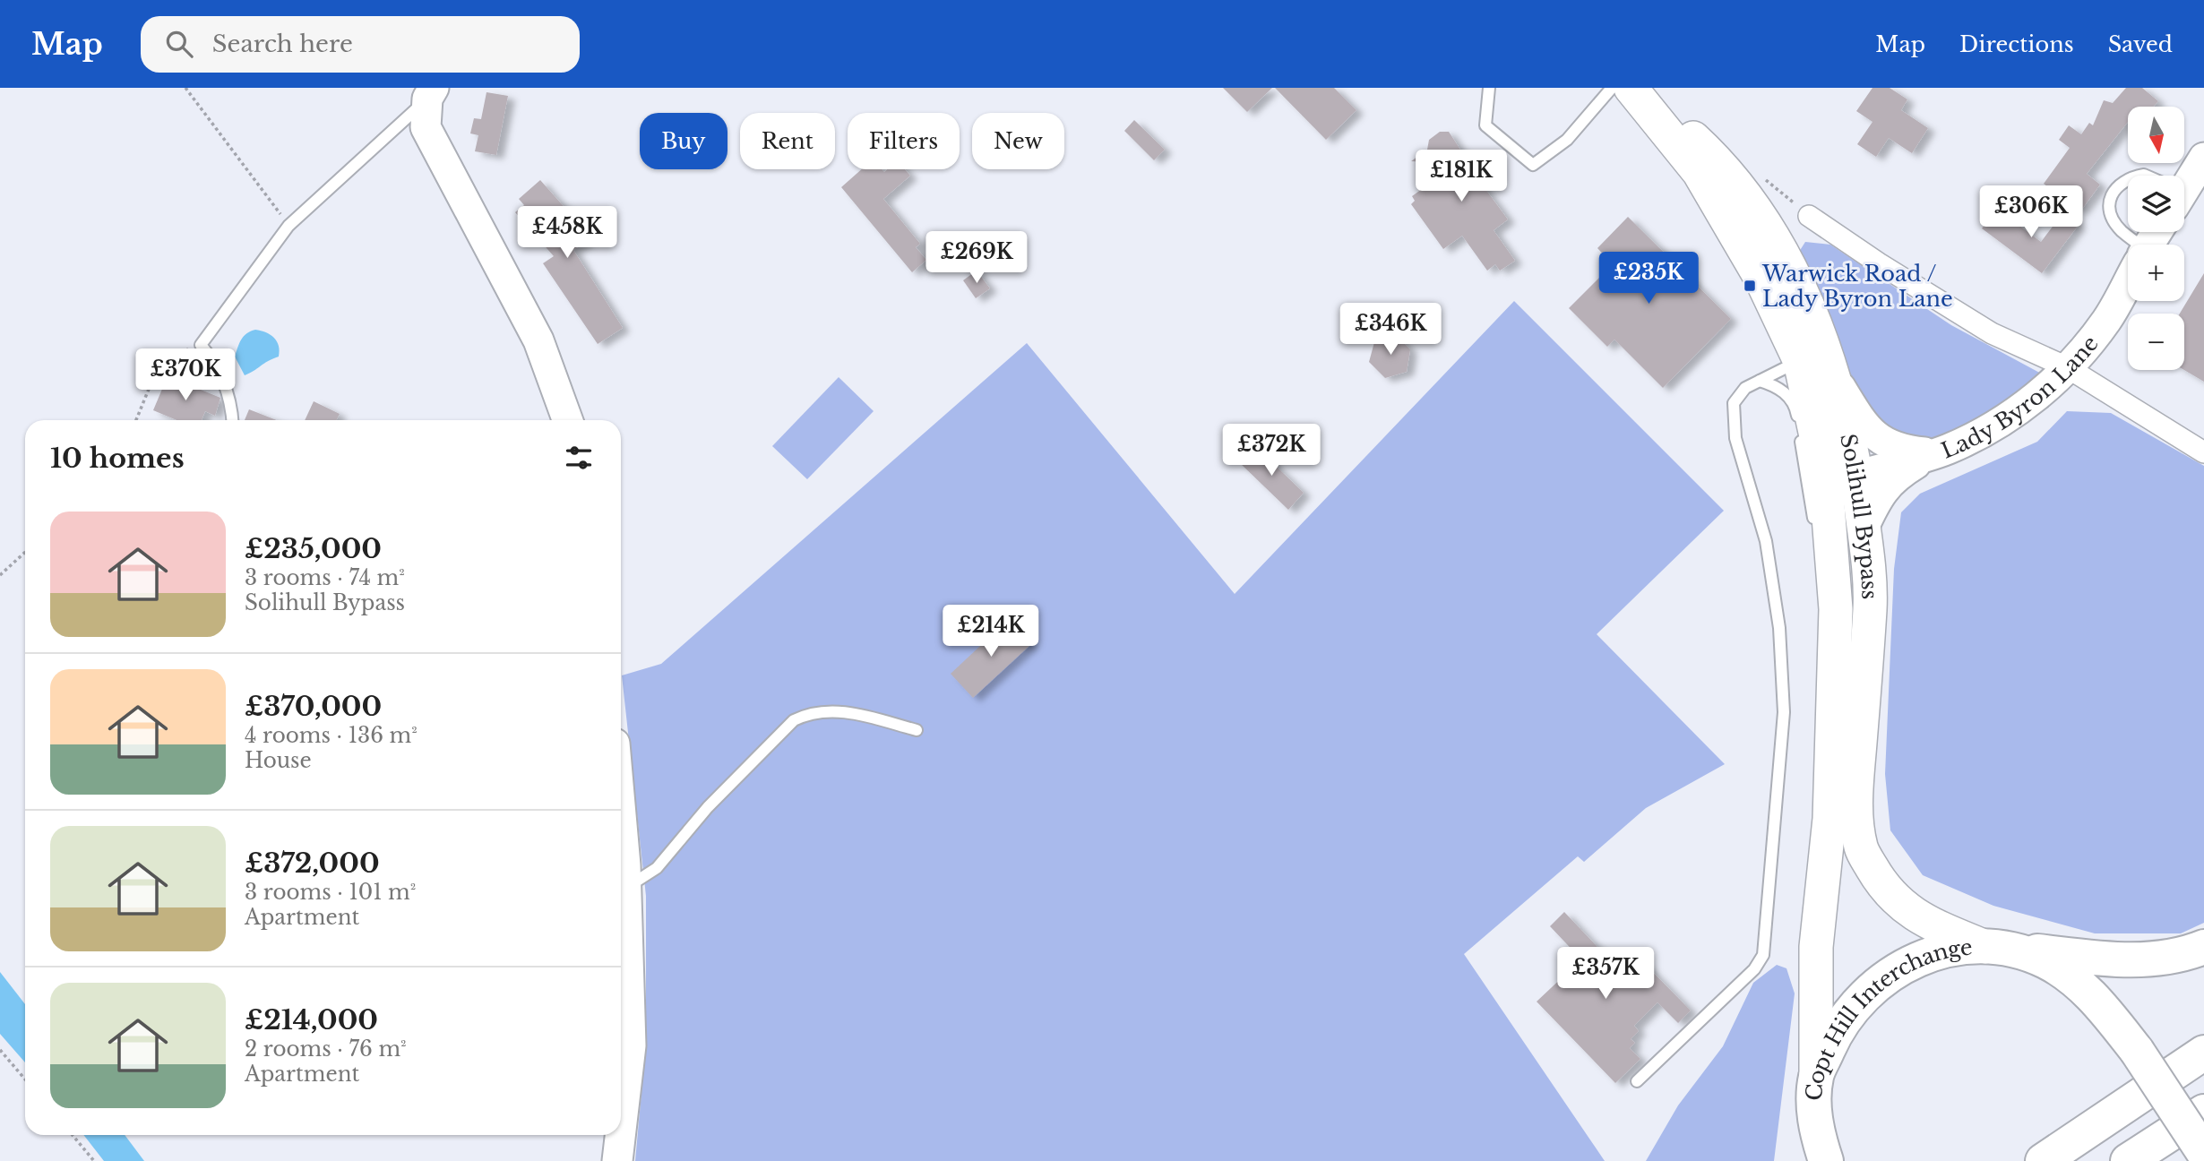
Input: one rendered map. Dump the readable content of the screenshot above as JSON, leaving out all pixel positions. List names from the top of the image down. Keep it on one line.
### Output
{"streets":{"highway":["Copt Hill Interchange"],"main road":["Solihull Bypass"],"street":["Lady Byron Lane"]},"crossings":[["Lady Byron Lane","Solihull Bypass"],["Solihull Bypass","Copt Hill Interchange"]],"places":{"transit":["Warwick Road / Lady Byron Lane"]},"north":"bottom","page":{"header":"Map","search":"Search here","nav":["Map","Directions","Saved"],"map_buttons":["+","−"],"chip":["Buy","Rent","Filters","New"],"price":["£181K","£306K","£458K","£269K","£235K","£346K","£370K","£372K","£214K","£357K"],"heading":"10 homes","list":[{"name":"£235,000","note":"3 rooms · 74 m² · Solihull Bypass"},{"name":"£370,000","note":"4 rooms · 136 m² · House"},{"name":"£372,000","note":"3 rooms · 101 m² · Apartment"},{"name":"£214,000","note":"2 rooms · 76 m² · Apartment"}]}}
